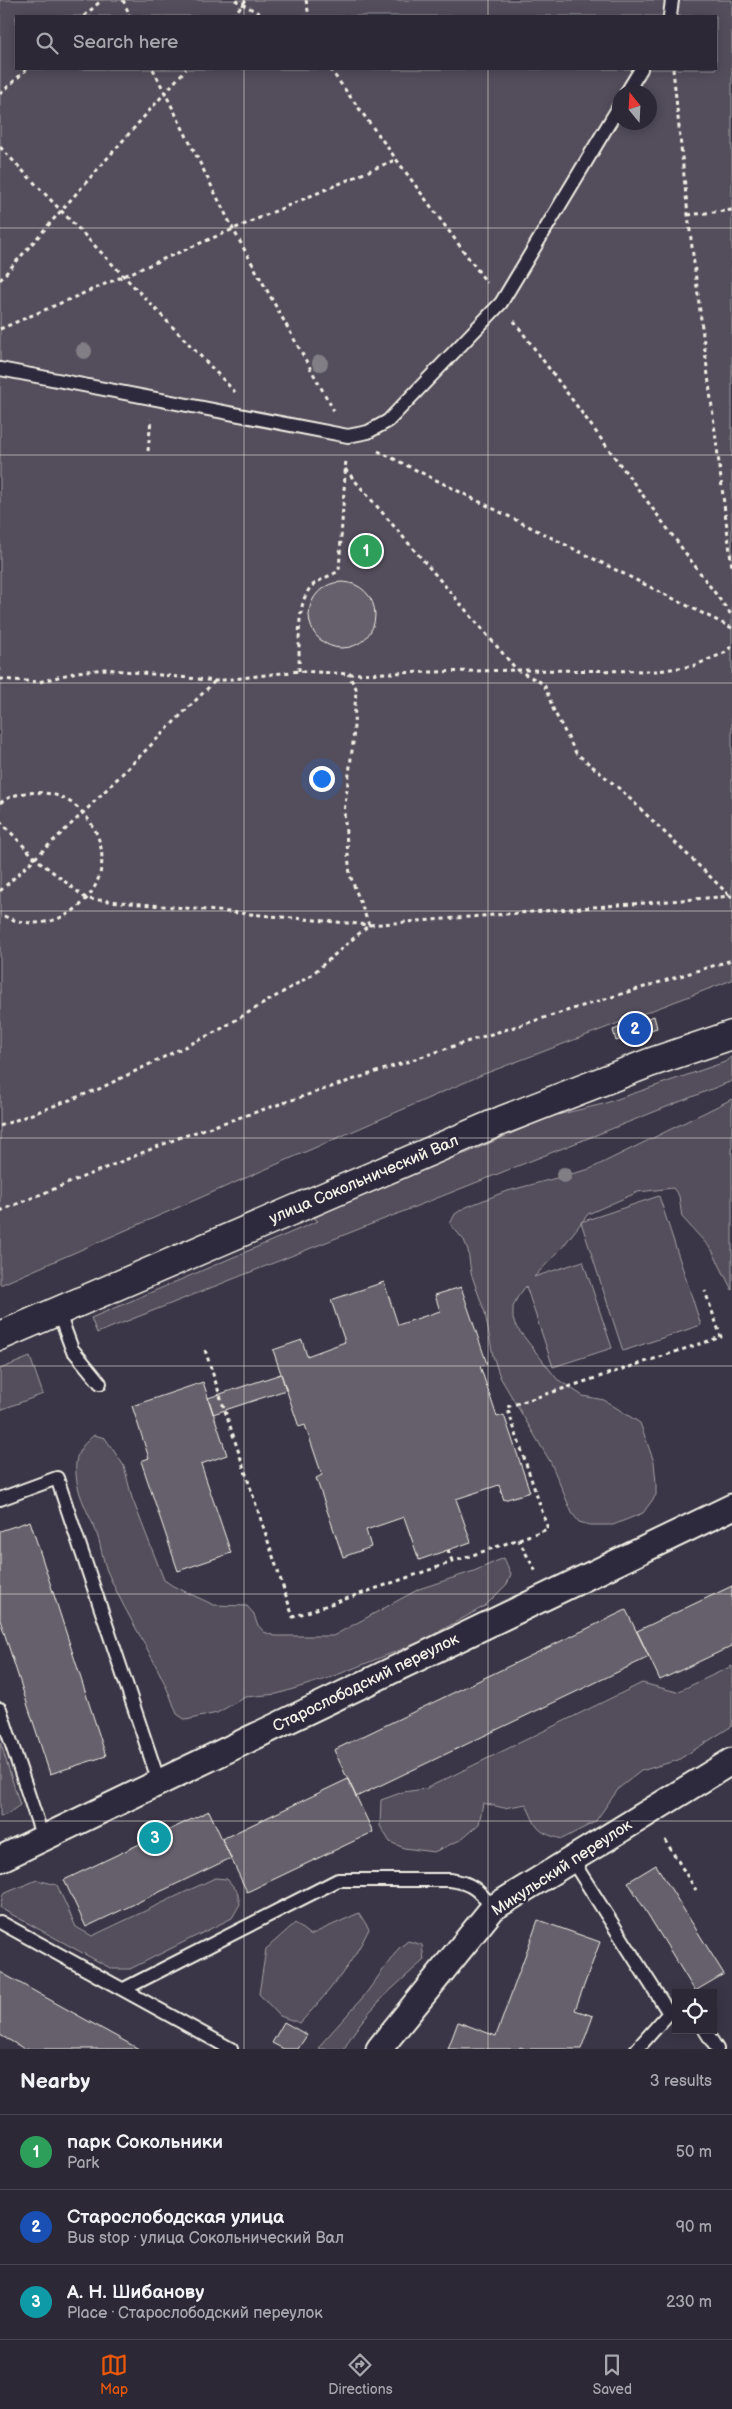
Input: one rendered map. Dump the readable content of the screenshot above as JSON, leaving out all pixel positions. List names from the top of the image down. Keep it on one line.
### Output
{"streets":{"main road":["улица Сокольнический Вал"],"street":["Старослободский переулок","Микульский переулок"]},"north":"top","page":{"search":"Search here","pins":["1","2","3"],"heading":["Nearby","3 results"],"list":[{"mark":"1","name":"парк Сокольники","note":"Park","value":"50 m"},{"mark":"2","name":"Старослободская улица","note":"Bus stop · улица Сокольнический Вал","value":"90 m"},{"mark":"3","name":"А. Н. Шибанову","note":"Place · Старослободский переулок","value":"230 m"}],"nav":["Map","Directions","Saved"]}}
